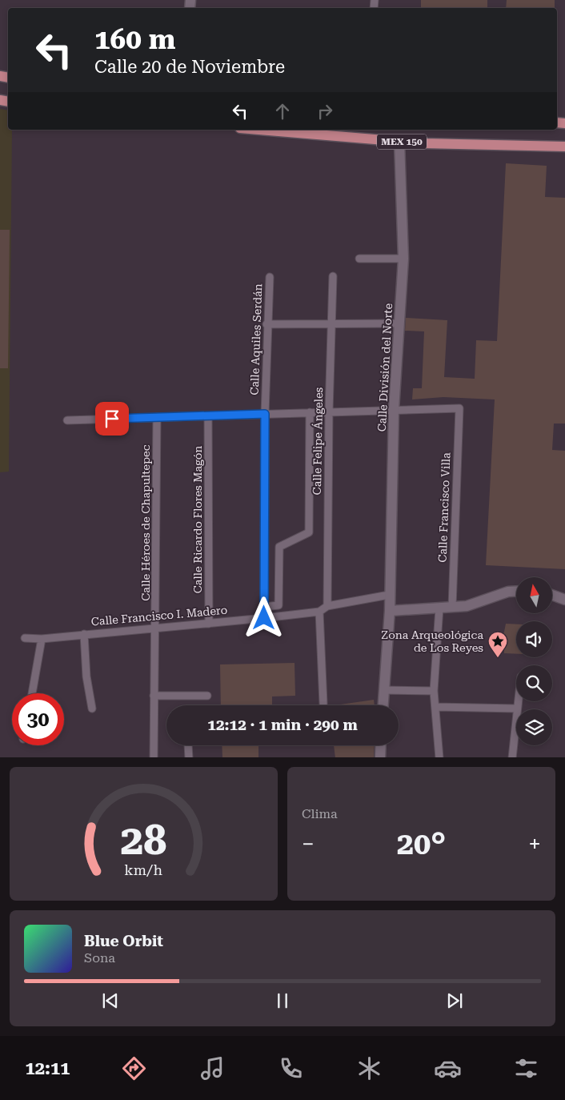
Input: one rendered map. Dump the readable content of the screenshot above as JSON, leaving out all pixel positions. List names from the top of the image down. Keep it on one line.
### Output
{"streets":{"main road":["MEX 150","Calle División del Norte"],"street":["Calle Aquiles Serdán","Calle Felipe Ángeles","Calle Francisco Villa","Calle Ricardo Flores Magón","Calle Héroes de Chapultepec","Calle Francisco I. Madero"]},"crossings":[["MEX 150","Calle División del Norte"],["Calle Aquiles Serdán","Calle Francisco I. Madero"],["Calle División del Norte","Calle Francisco Villa"],["Calle División del Norte","Calle Francisco I. Madero"],["Calle Felipe Ángeles","Calle Francisco I. Madero"],["Calle Ricardo Flores Magón","Calle Francisco I. Madero"],["Calle Héroes de Chapultepec","Calle Francisco I. Madero"]],"places":{"place":["Zona Arqueológica de Los Reyes"]},"north":"top","page":{"turn":["160 m","Calle 20 de Noviembre"],"limit":"30","trip":"12:12 · 1 min · 290 m","tile":"Clima","heat":["−","20°","+"],"song":["Blue Orbit","Sona"],"tabs":"12:11","gauge":["28","km/h"]}}
